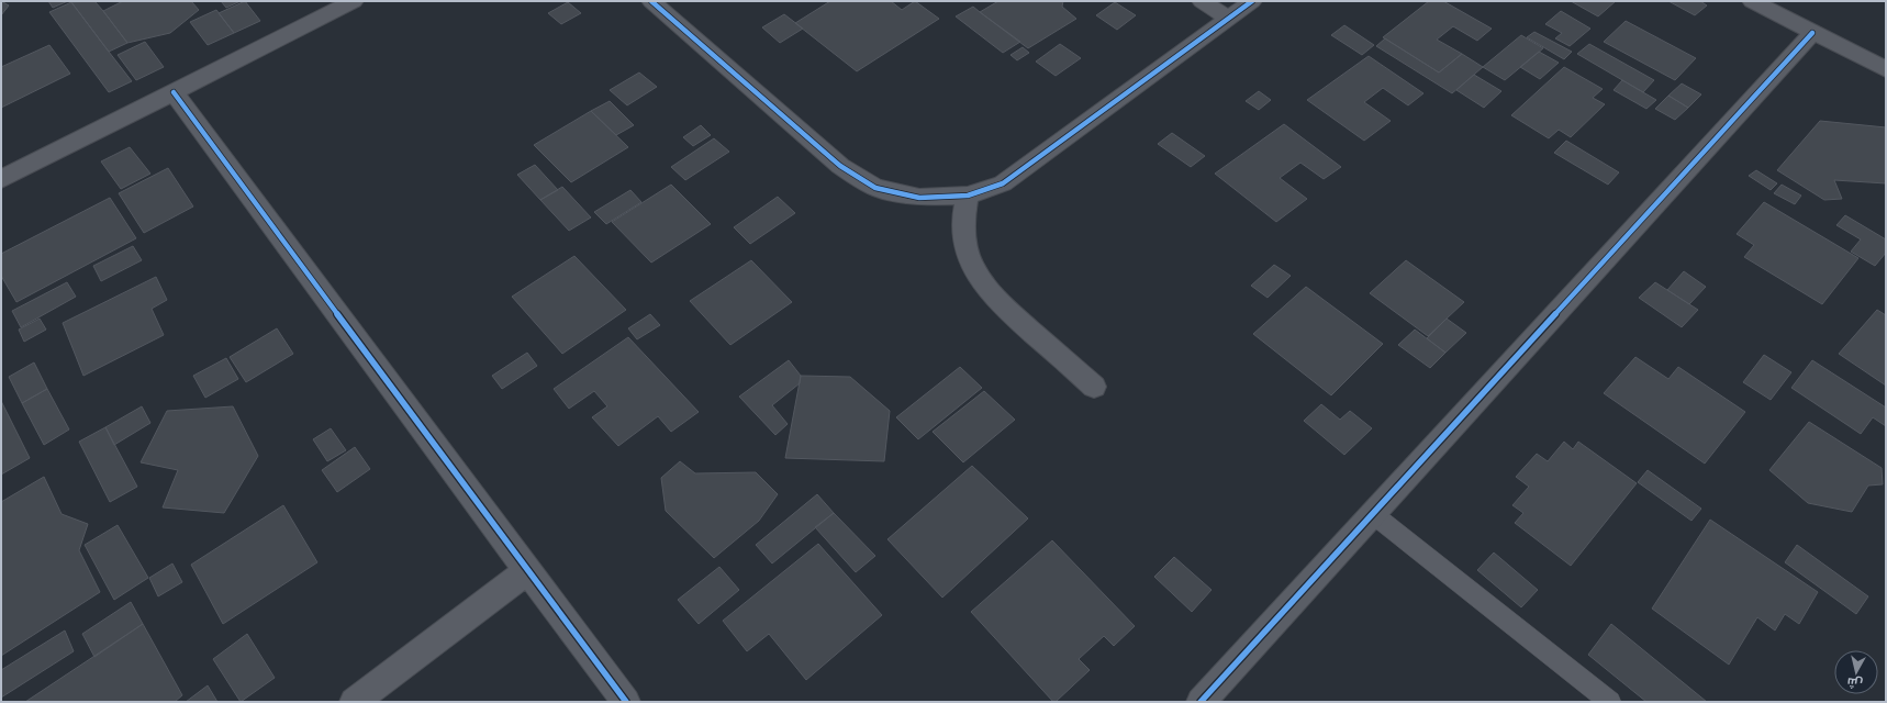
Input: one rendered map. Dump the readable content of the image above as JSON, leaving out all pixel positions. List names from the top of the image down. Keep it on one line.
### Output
{"north":"bottom"}
